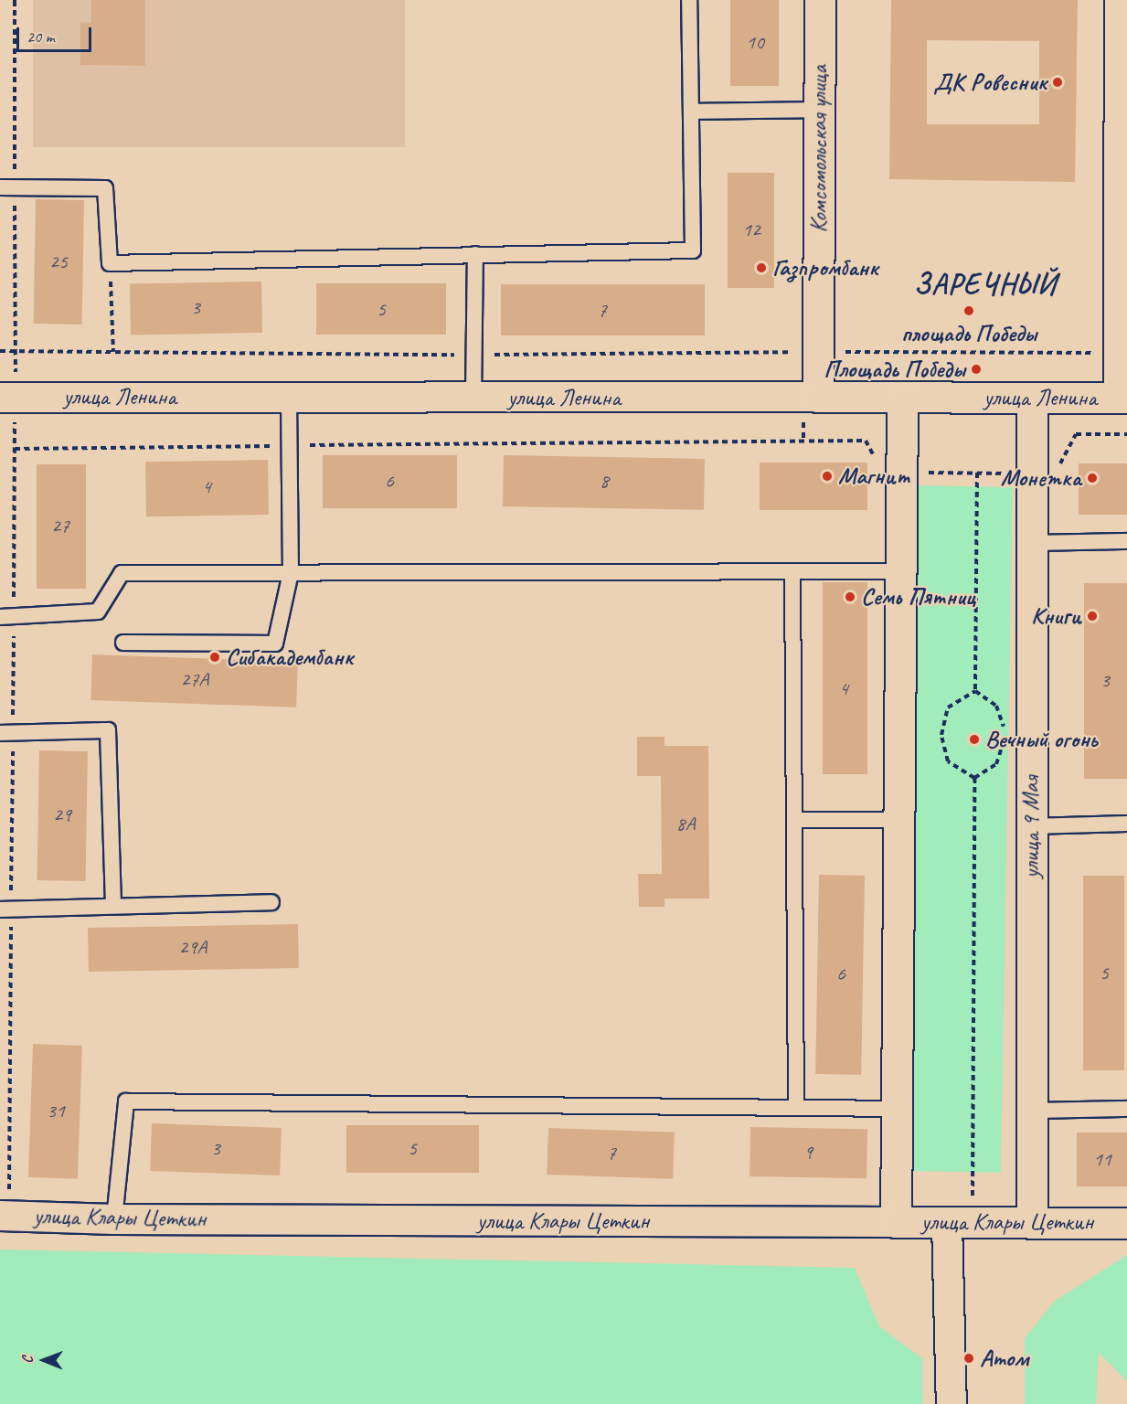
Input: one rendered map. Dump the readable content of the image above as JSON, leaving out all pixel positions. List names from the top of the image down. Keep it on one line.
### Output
{"streets":{"street":["Комсомольская улица","улица Ленина","улица 9 Мая","улица Клары Цеткин"]},"crossings":[["Комсомольская улица","улица Ленина"],["улица Ленина","улица 9 Мая"],["улица 9 Мая","улица Клары Цеткин"]],"districts":["ЗАРЕЧНЫЙ"],"places":["ДК Ровесник","Газпромбанк","площадь Победы","Площадь Победы","Магнит","Монетка","Семь Пятниц","Книги","Сибакадембанк","Вечный огонь","Атом"],"house_numbers":["10","12","25","3","5","7","6","8","4","27","27А","3","4","29","8А","29А","5","6","31","3","5","9","7","11"],"scale_bar":"20 m","north":"left"}
